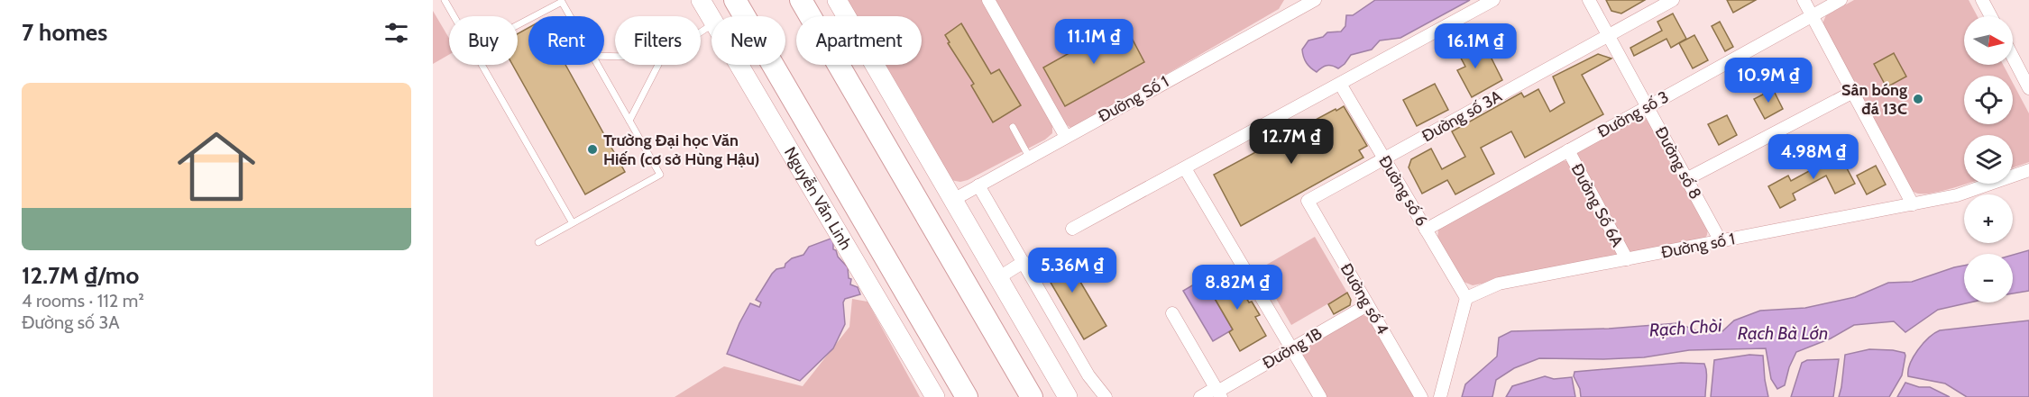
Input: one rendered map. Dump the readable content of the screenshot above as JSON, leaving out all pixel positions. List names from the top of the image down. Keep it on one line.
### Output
{"streets":{"highway":["Nguyễn Văn Linh"],"street":["Đường Số 1","Đường số 3","Đường số 3A","Đường số 8","Đường số 6","Đường Số 6A","Đường số 1","Đường số 4","Đường 1B"]},"crossings":[["Đường số 3","Đường số 8"],["Đường số 3","Đường số 6"],["Đường số 3","Đường Số 6A"],["Đường số 3A","Đường số 8"],["Đường số 3A","Đường số 6"],["Đường số 3A","Đường số 4"],["Đường số 8","Đường số 1"],["Đường số 6","Đường số 1"],["Đường Số 6A","Đường số 1"],["Đường số 4","Đường 1B"]],"water":["Rạch Chòi","Rạch Bà Lớn"],"places":["Sân bóng đá 13C","Trường Đại học Văn Hiến (cơ sở Hùng Hậu)"],"north":"right","page":{"heading":"7 homes","map_buttons":["+","−"],"chip":["Buy","Rent","Filters","New","Apartment"],"price":["11.1M ₫","16.1M ₫","10.9M ₫","12.7M ₫","4.98M ₫","5.36M ₫","8.82M ₫"],"list":[{"name":"12.7M ₫/mo","note":"4 rooms · 112 m² · Đường số 3A"}]}}
